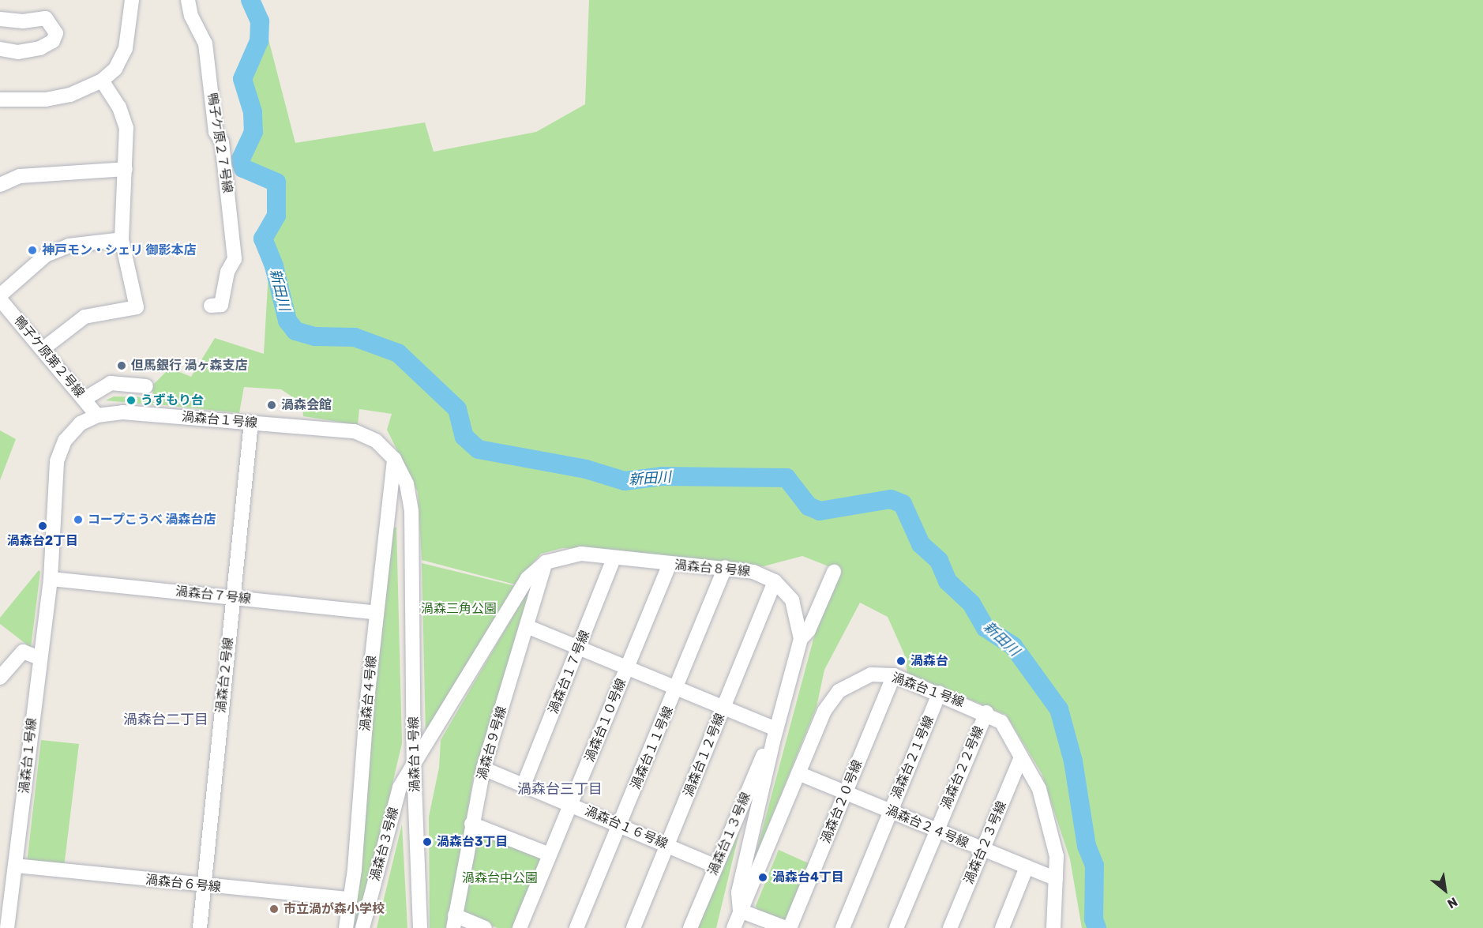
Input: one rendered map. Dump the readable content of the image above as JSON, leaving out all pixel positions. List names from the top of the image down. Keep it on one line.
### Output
{"streets":{"street":["鴨子ケ原２７号線","鴨子ケ原第２号線","渦森台１号線","渦森台８号線","渦森台７号線","渦森台１７号線","渦森台２号線","渦森台４号線","渦森台１０号線","渦森台９号線","渦森台１１号線","渦森台１２号線","渦森台２１号線","渦森台２２号線","渦森台２０号線","渦森台２４号線","渦森台１６号線","渦森台１３号線","渦森台２３号線","渦森台３号線","渦森台６号線"]},"crossings":[["鴨子ケ原第２号線","渦森台１号線"],["渦森台１号線","渦森台８号線"],["渦森台１号線","渦森台７号線"],["渦森台１号線","渦森台２号線"],["渦森台１号線","渦森台４号線"],["渦森台１号線","渦森台２１号線"],["渦森台１号線","渦森台２２号線"],["渦森台１号線","渦森台２０号線"],["渦森台１号線","渦森台２４号線"],["渦森台１号線","渦森台２３号線"],["渦森台１号線","渦森台３号線"],["渦森台１号線","渦森台６号線"],["渦森台８号線","渦森台１７号線"],["渦森台８号線","渦森台１０号線"],["渦森台８号線","渦森台９号線"],["渦森台８号線","渦森台１１号線"],["渦森台８号線","渦森台１２号線"],["渦森台８号線","渦森台１３号線"],["渦森台８号線","渦森台３号線"],["渦森台７号線","渦森台２号線"],["渦森台７号線","渦森台４号線"],["渦森台１７号線","渦森台１６号線"],["渦森台２号線","渦森台６号線"],["渦森台４号線","渦森台６号線"],["渦森台１０号線","渦森台１６号線"],["渦森台９号線","渦森台１６号線"],["渦森台１１号線","渦森台１６号線"],["渦森台１２号線","渦森台１６号線"],["渦森台２１号線","渦森台２４号線"],["渦森台２２号線","渦森台２４号線"],["渦森台２０号線","渦森台２４号線"],["渦森台２４号線","渦森台２３号線"],["渦森台１６号線","渦森台１３号線"]],"districts":["渦森台二丁目","渦森台三丁目"],"water":["新田川"],"parks":["渦森三角公園","渦森台中公園"],"places":["神戸モン・シェリ 御影本店","但馬銀行 渦ヶ森支店","うずもり台","渦森会館","コープこうべ 渦森台店","渦森台2丁目","渦森台","渦森台3丁目","渦森台4丁目","市立渦が森小学校"],"north":"bottom right"}
